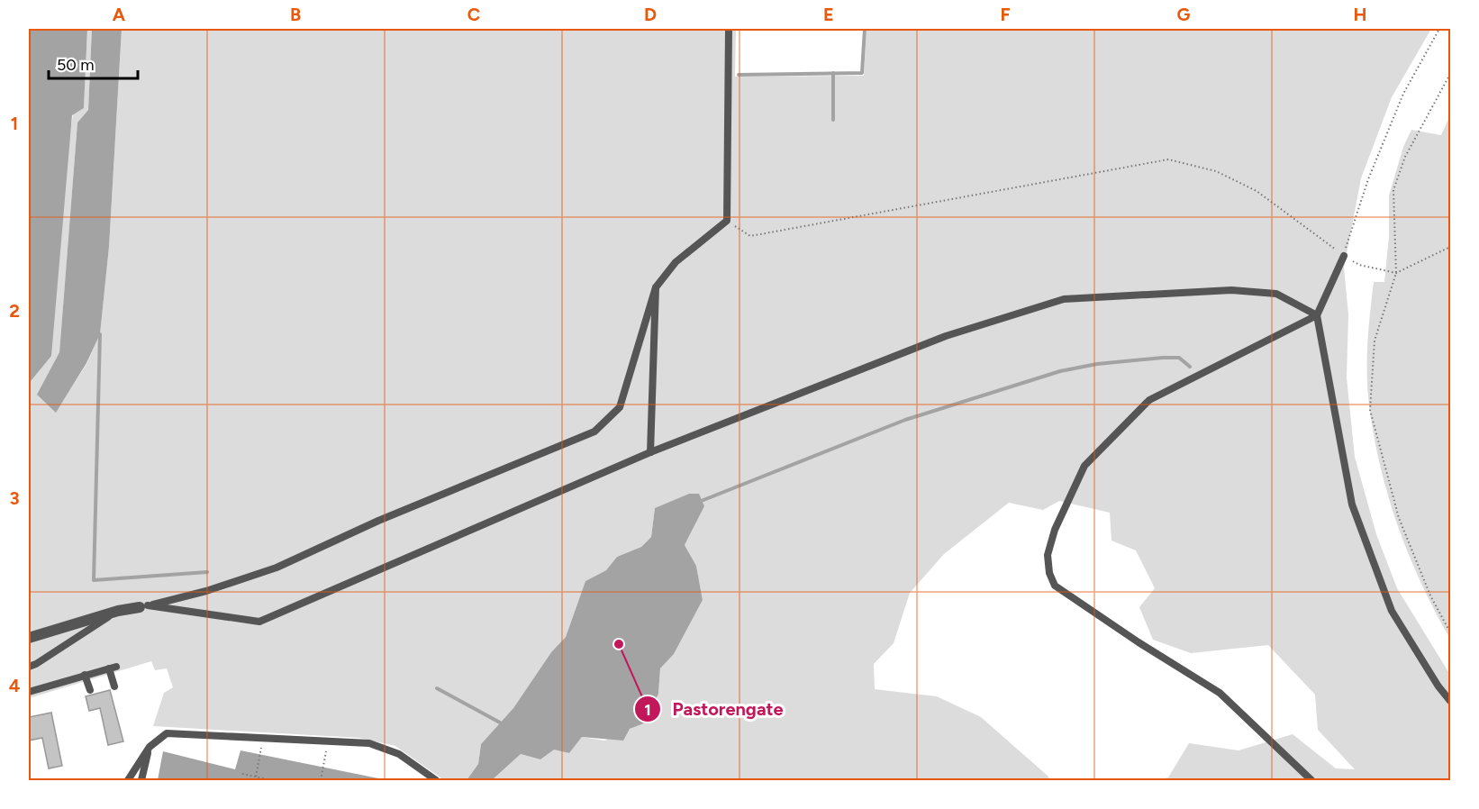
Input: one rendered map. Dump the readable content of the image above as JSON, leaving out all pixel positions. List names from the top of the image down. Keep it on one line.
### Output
{"places":["Pastorengate"],"scale_bar":"50 m","grid":{"columns":["A","B","C","D","E","F","G","H"],"rows":["1","2","3","4"]}}
